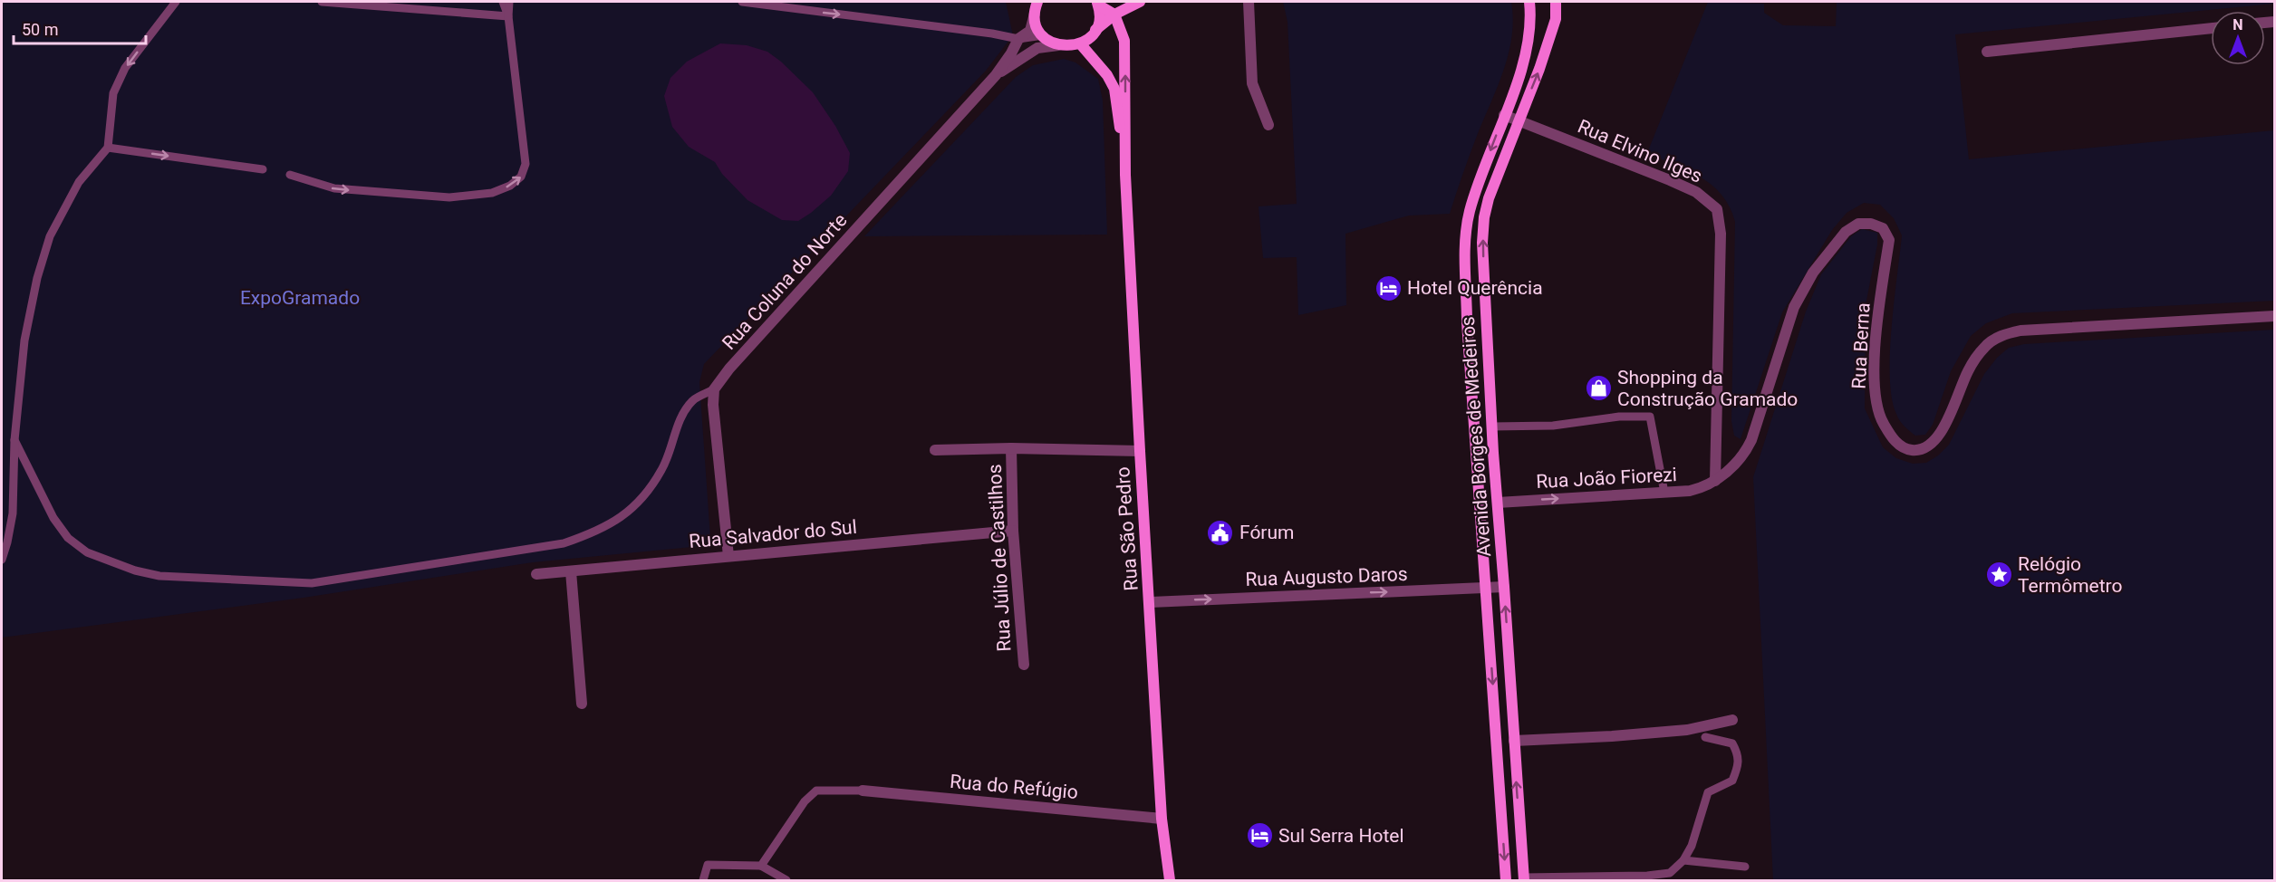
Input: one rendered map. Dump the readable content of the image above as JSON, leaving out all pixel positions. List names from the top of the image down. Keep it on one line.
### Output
{"streets":{"main road":["Avenida Borges de Medeiros","Rua São Pedro"],"street":["Rua Elvino Ilges","Rua Coluna do Norte","Rua Berna","Rua João Fiorezi","Rua Salvador do Sul","Rua Júlio de Castilhos","Rua Augusto Daros","Rua do Refúgio"]},"crossings":[["Rua Elvino Ilges","Rua Berna"],["Rua Elvino Ilges","Avenida Borges de Medeiros"],["Rua Elvino Ilges","Rua João Fiorezi"],["Rua Berna","Rua João Fiorezi"],["Avenida Borges de Medeiros","Rua João Fiorezi"],["Avenida Borges de Medeiros","Rua Augusto Daros"],["Rua São Pedro","Rua Augusto Daros"],["Rua São Pedro","Rua do Refúgio"],["Rua Salvador do Sul","Rua Júlio de Castilhos"]],"one_way":["Rua João Fiorezi","Rua Augusto Daros"],"parks":["ExpoGramado"],"places":{"hotel":["Hotel Querência","Sul Serra Hotel"],"shop":["Shopping da Construção Gramado"],"public building":["Fórum"],"place":["Relógio Termômetro"]},"scale_bar":"50 m","north":"top"}
